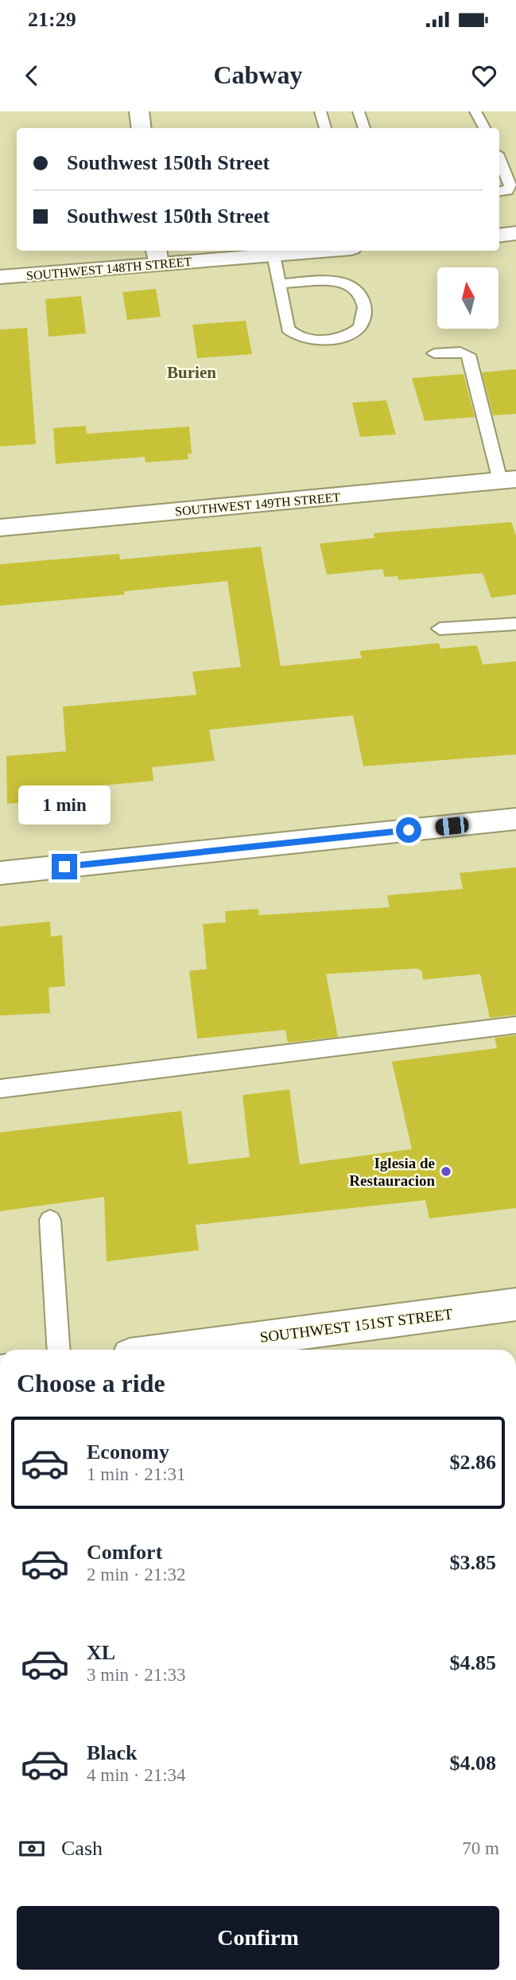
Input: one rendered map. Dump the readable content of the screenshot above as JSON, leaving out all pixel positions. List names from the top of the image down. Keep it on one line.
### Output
{"streets":{"street":["SOUTHWEST 148TH STREET","SOUTHWEST 149TH STREET","SOUTHWEST 151ST STREET"]},"districts":["Burien"],"places":["Iglesia de Restauracion"],"north":"top","page":{"status":"21:29","header":"Cabway","banner":["Southwest 150th Street","Southwest 150th Street"],"bubble":"1 min","heading":"Choose a ride","list":[{"name":"Economy","note":"1 min · 21:31","value":"$2.86"},{"name":"Comfort","note":"2 min · 21:32","value":"$3.85"},{"name":"XL","note":"3 min · 21:33","value":"$4.85"},{"name":"Black","note":"4 min · 21:34","value":"$4.08"}],"pay":["Cash","70 m"],"buttons":"Confirm"}}
